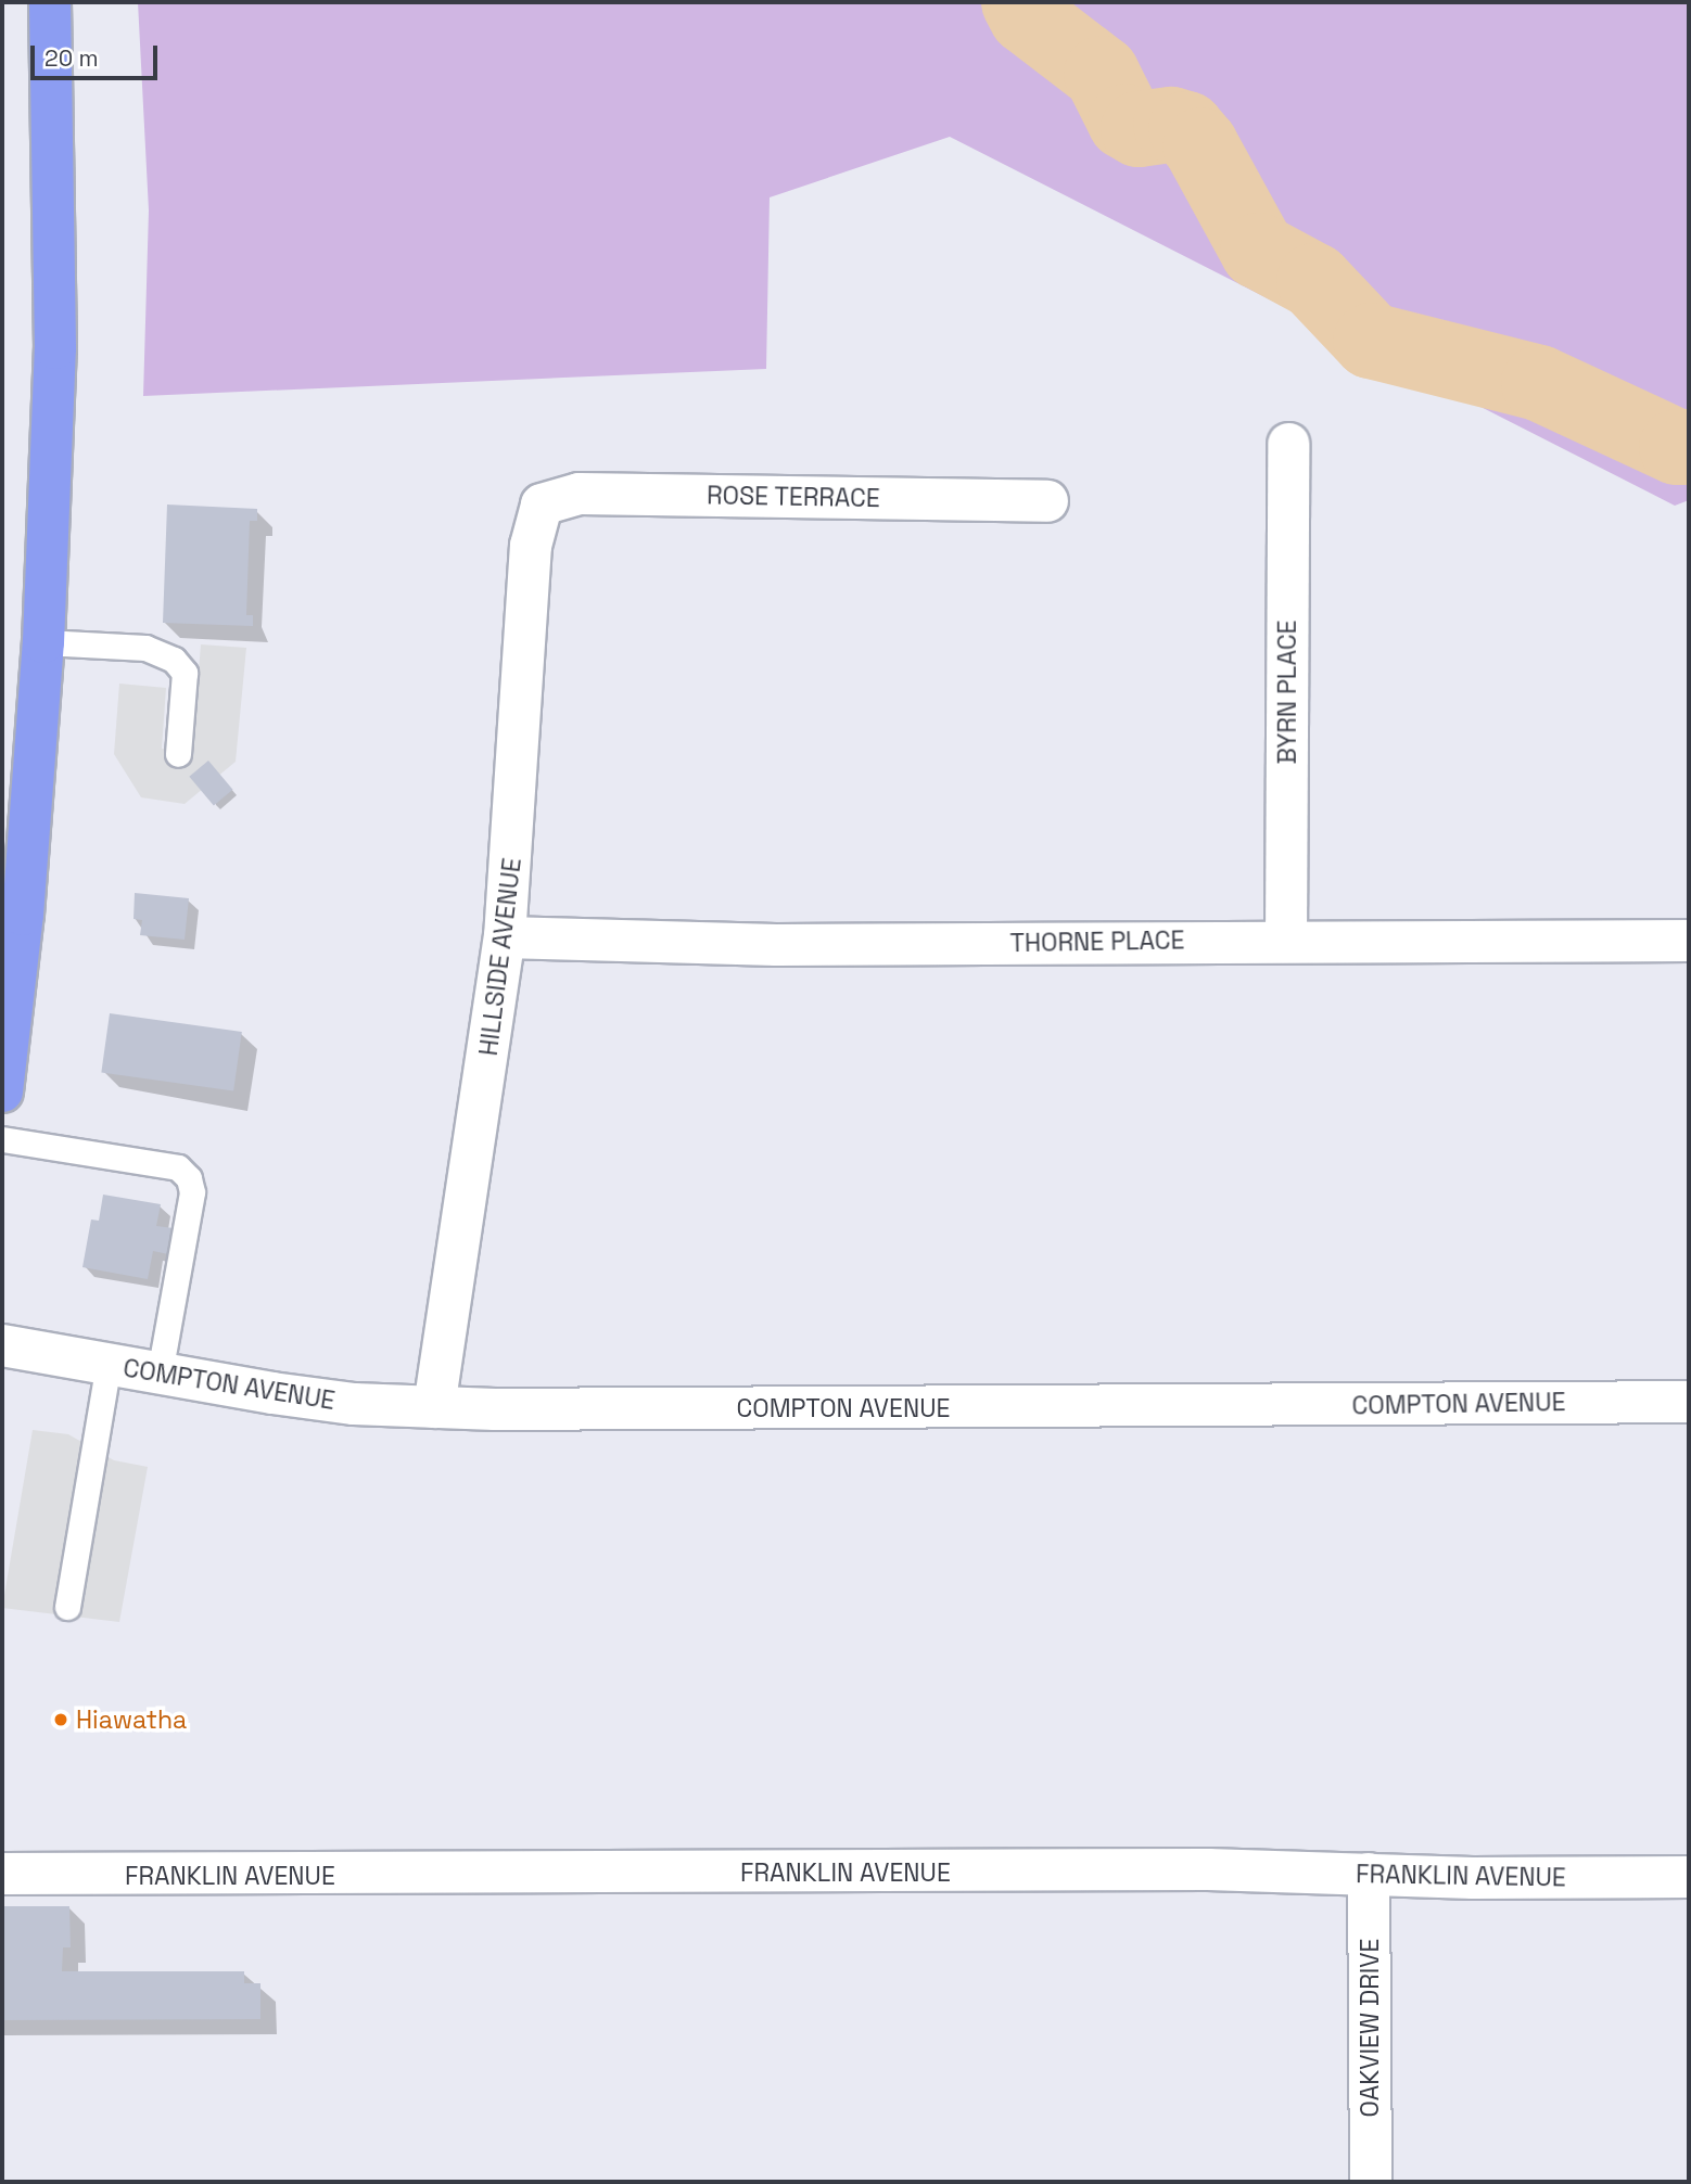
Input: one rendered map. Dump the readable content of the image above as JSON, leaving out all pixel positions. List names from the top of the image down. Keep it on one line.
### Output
{"streets":{"street":["ROSE TERRACE","BYRN PLACE","THORNE PLACE","HILLSIDE AVENUE","COMPTON AVENUE","FRANKLIN AVENUE","OAKVIEW DRIVE"]},"crossings":[["ROSE TERRACE","HILLSIDE AVENUE"],["BYRN PLACE","THORNE PLACE"],["THORNE PLACE","HILLSIDE AVENUE"],["HILLSIDE AVENUE","COMPTON AVENUE"],["FRANKLIN AVENUE","OAKVIEW DRIVE"]],"places":["Hiawatha"],"scale_bar":"20 m"}
